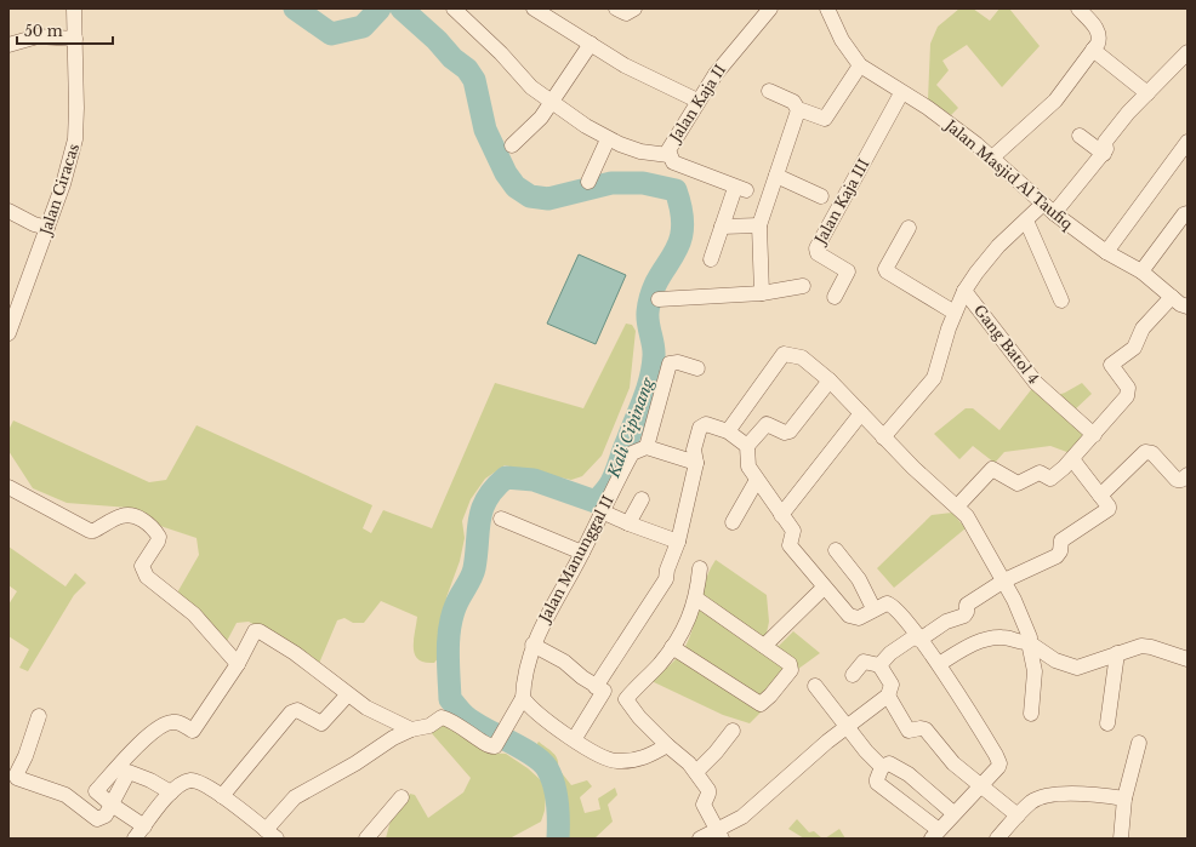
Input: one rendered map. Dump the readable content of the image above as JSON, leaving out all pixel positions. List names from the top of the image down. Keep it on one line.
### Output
{"streets":{"street":["Jalan Kaja II","Jalan Masjid Al Taufiq","Jalan Ciracas","Jalan Kaja III","Gang Batol 4","Jalan Manunggal II"]},"crossings":[["Jalan Masjid Al Taufiq","Jalan Kaja III"]],"water":["Kali Cipinang"],"scale_bar":"50 m"}
